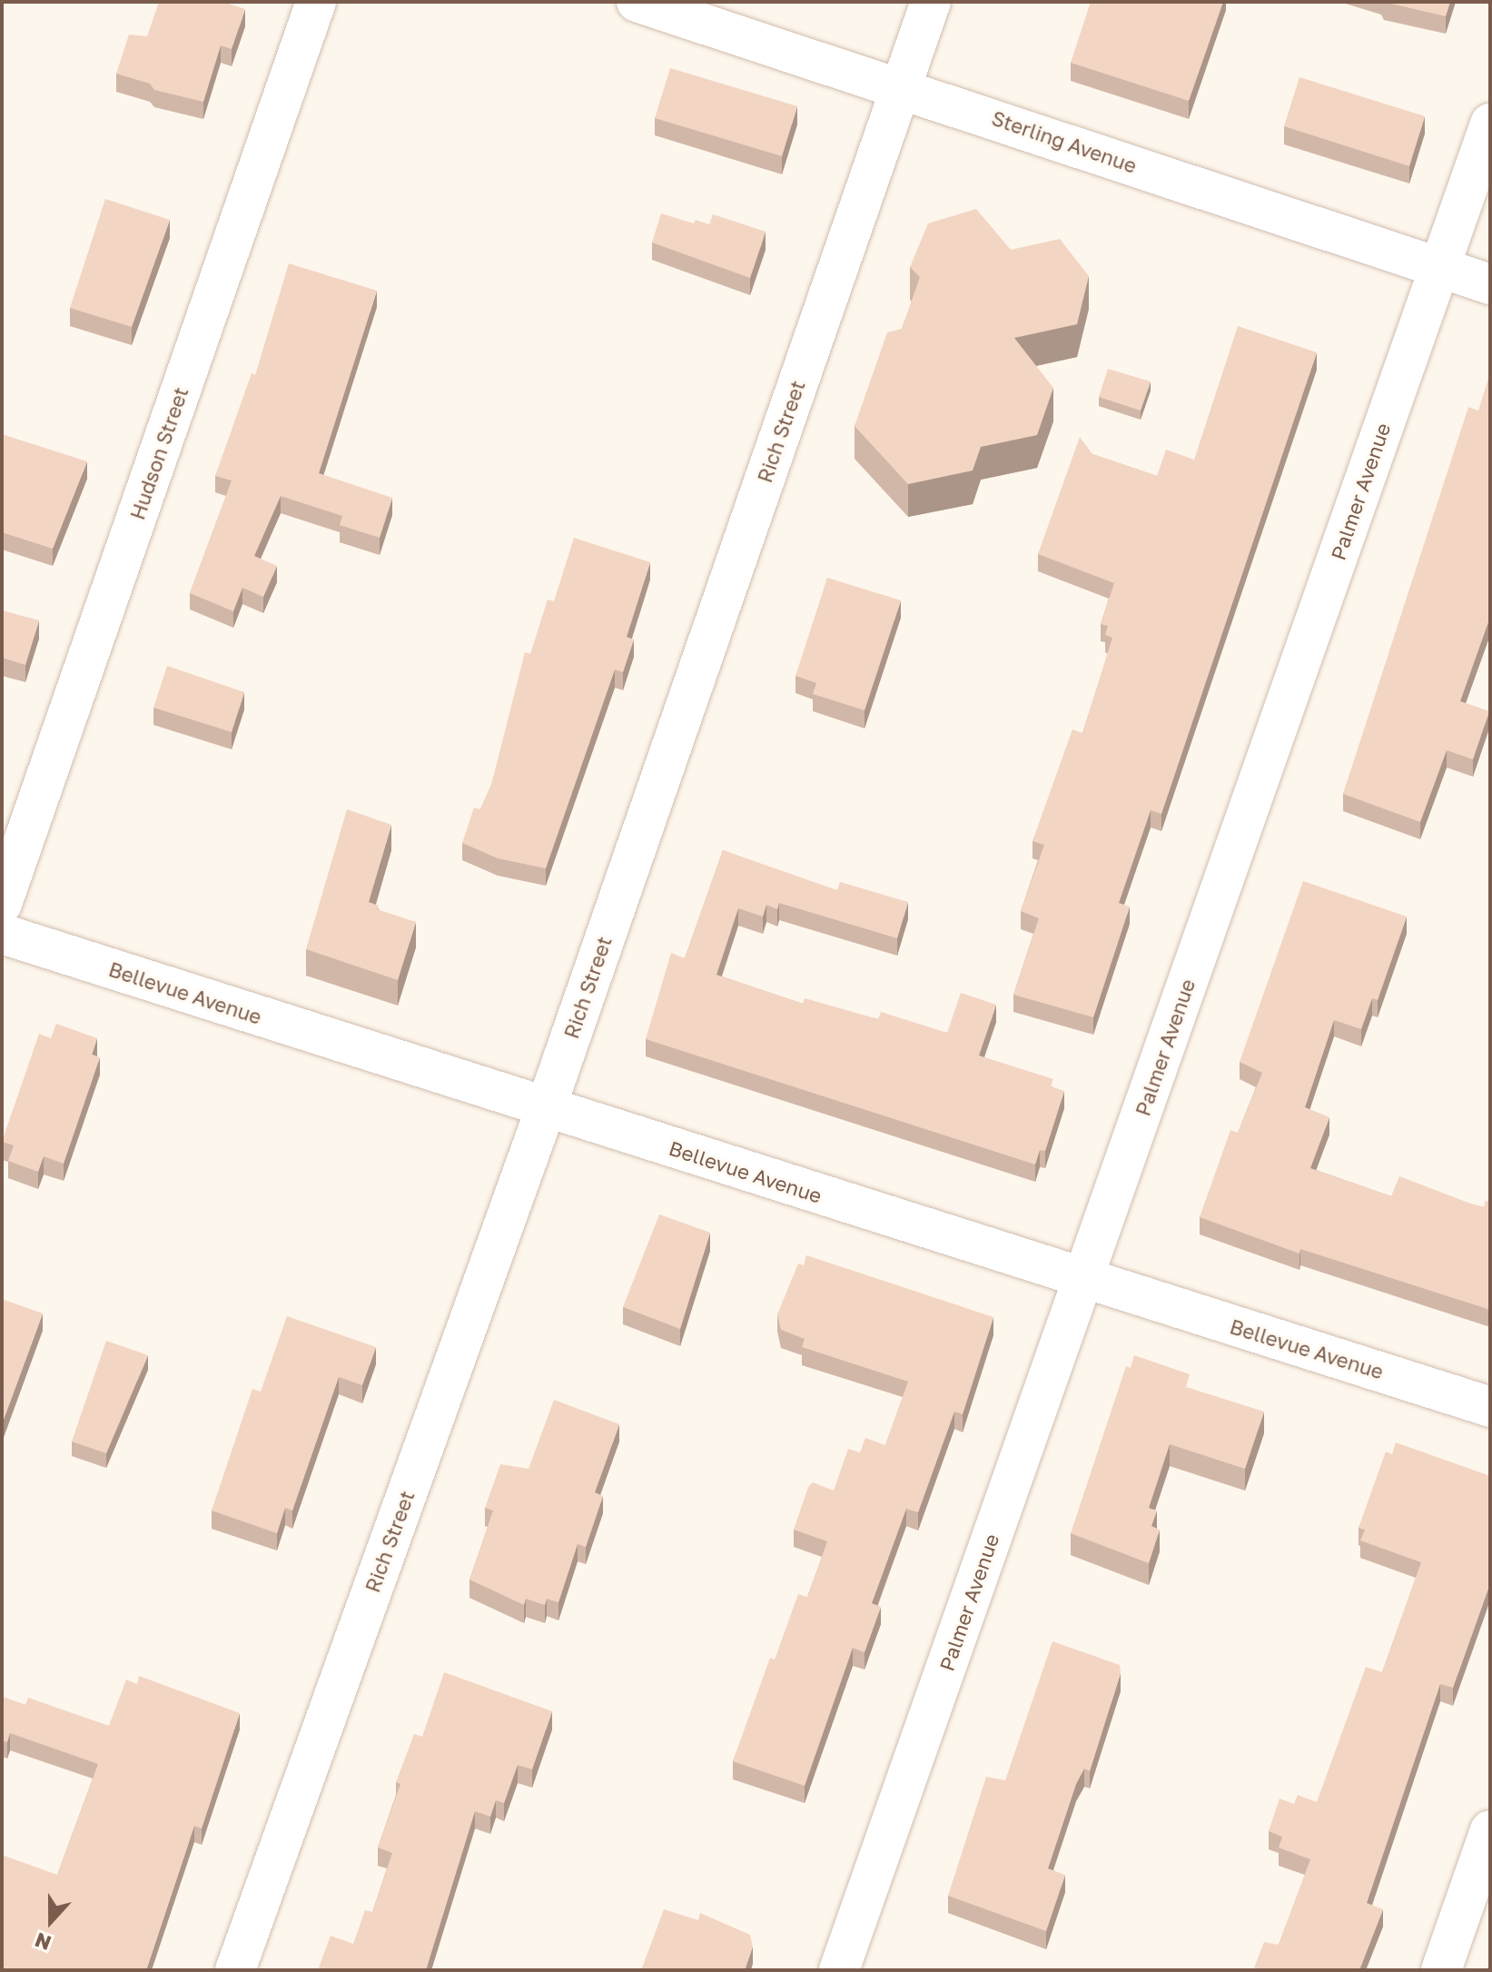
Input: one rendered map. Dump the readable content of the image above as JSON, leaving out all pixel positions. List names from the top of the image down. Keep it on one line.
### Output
{"streets":{"street":["Sterling Avenue","Rich Street","Hudson Street","Palmer Avenue","Bellevue Avenue"]},"crossings":[["Sterling Avenue","Rich Street"],["Sterling Avenue","Palmer Avenue"],["Rich Street","Bellevue Avenue"],["Palmer Avenue","Bellevue Avenue"]],"north":"bottom"}
